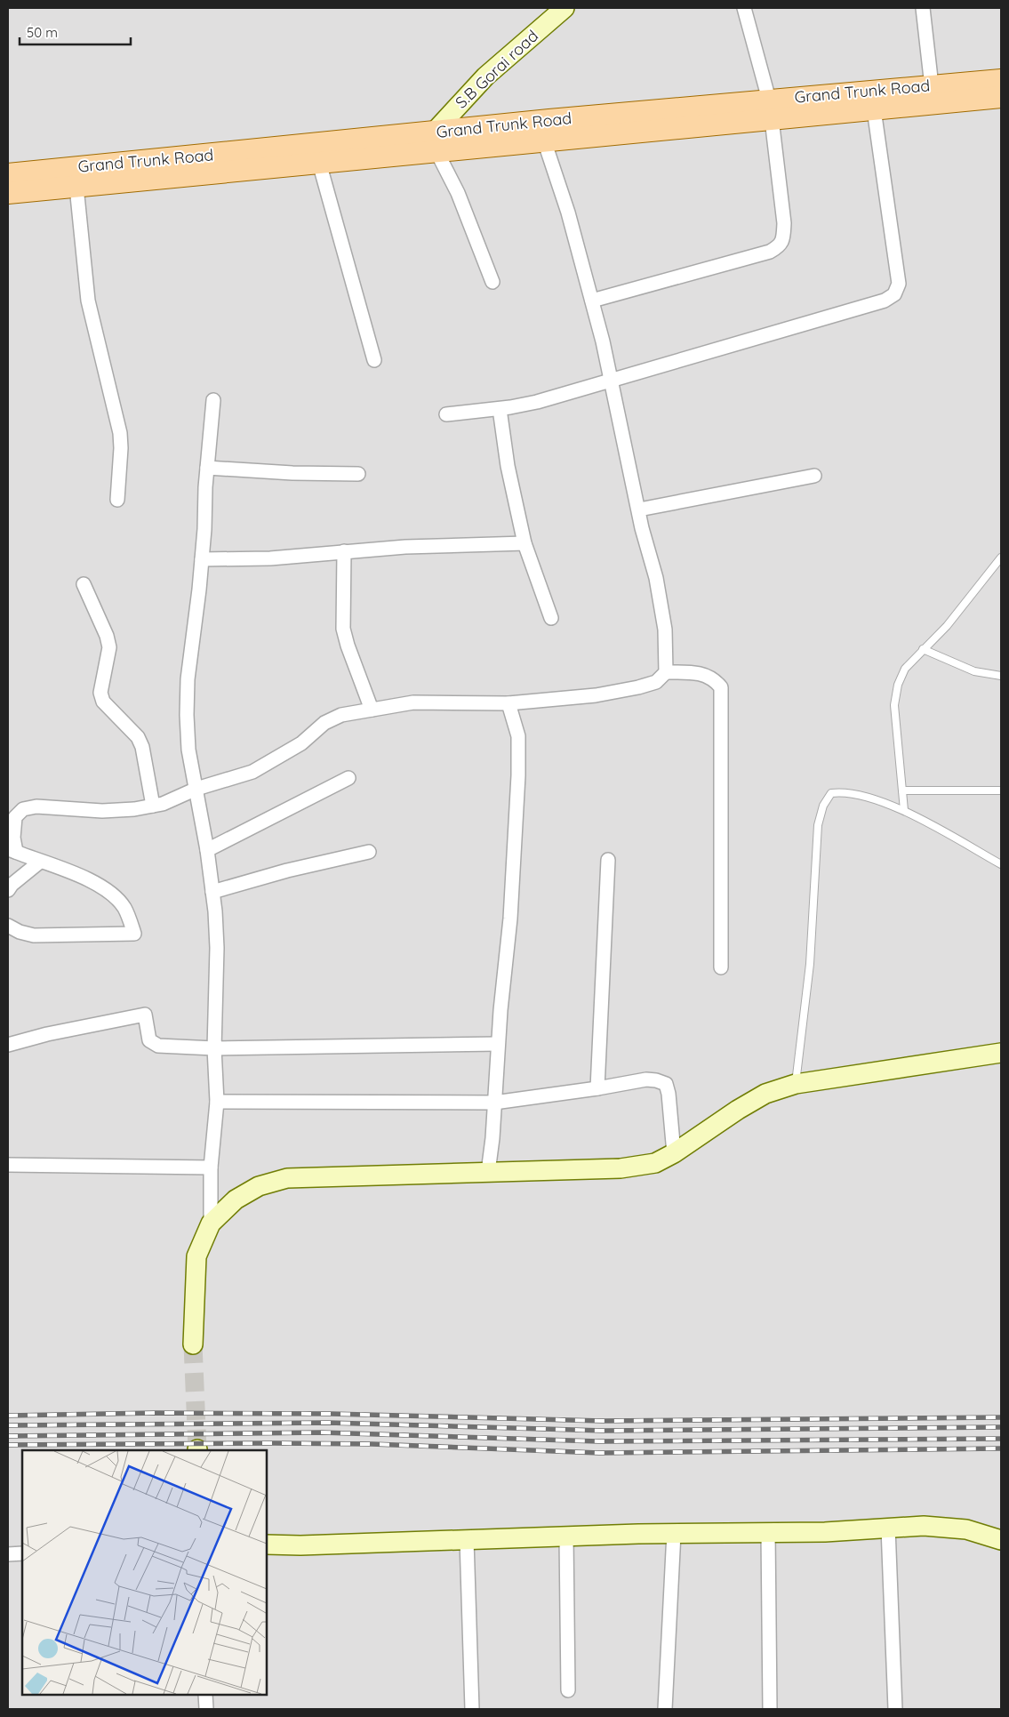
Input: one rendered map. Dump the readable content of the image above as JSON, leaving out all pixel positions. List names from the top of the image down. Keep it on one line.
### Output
{"streets":{"main road":["Grand Trunk Road"],"street":["S.B Gorai road"]},"crossings":[["S.B Gorai road","Grand Trunk Road"]],"scale_bar":"50 m"}
